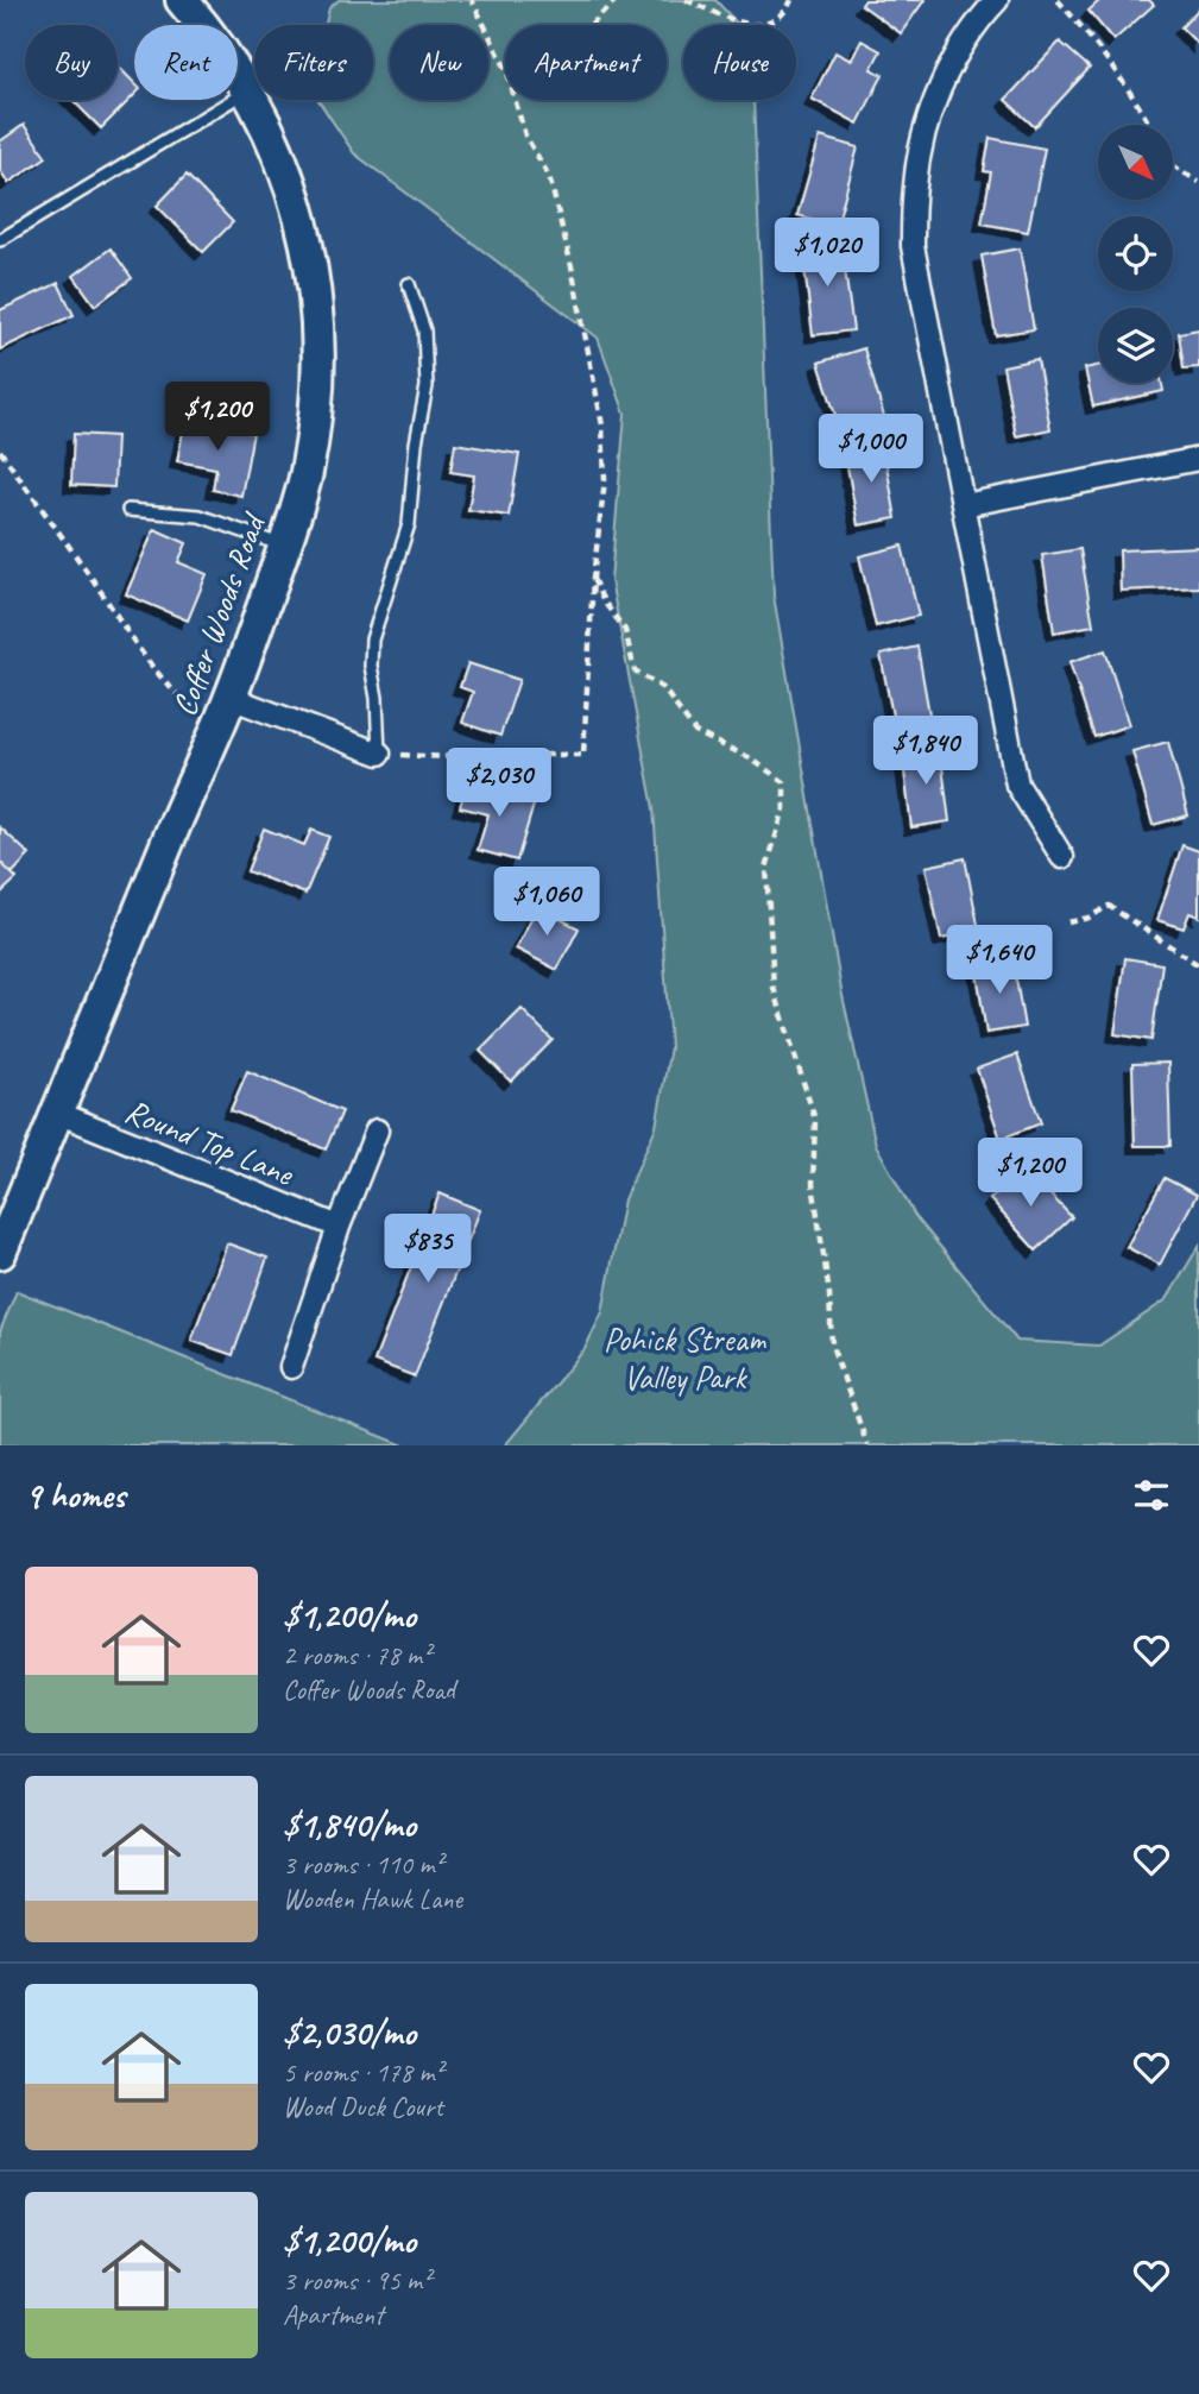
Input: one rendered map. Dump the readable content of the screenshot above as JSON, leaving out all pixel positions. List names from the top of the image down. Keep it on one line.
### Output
{"streets":{"street":["Coffer Woods Road","Round Top Lane"]},"crossings":[["Coffer Woods Road","Round Top Lane"]],"parks":["Pohick Stream Valley Park"],"north":"bottom right","page":{"chip":["Buy","Rent","Filters","New","Apartment","House"],"price":["$1,020","$1,200","$1,000","$1,840","$2,030","$1,060","$1,640","$1,200","$835"],"heading":"9 homes","list":[{"name":"$1,200/mo","note":"2 rooms · 78 m² · Coffer Woods Road"},{"name":"$1,840/mo","note":"3 rooms · 110 m² · Wooden Hawk Lane"},{"name":"$2,030/mo","note":"5 rooms · 178 m² · Wood Duck Court"},{"name":"$1,200/mo","note":"3 rooms · 95 m² · Apartment"}]}}
